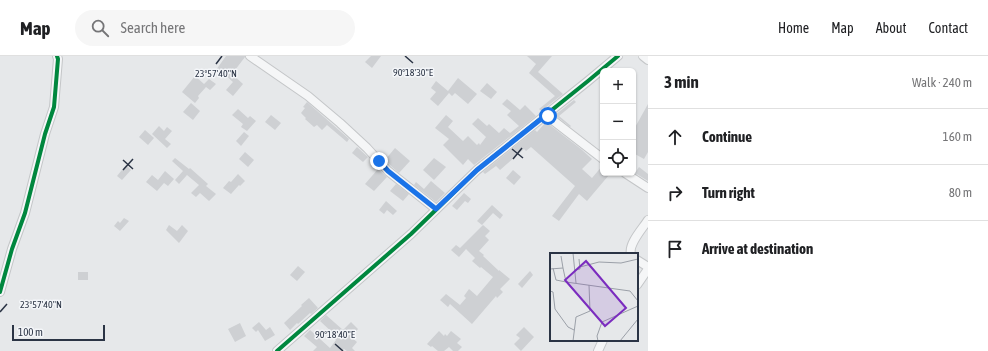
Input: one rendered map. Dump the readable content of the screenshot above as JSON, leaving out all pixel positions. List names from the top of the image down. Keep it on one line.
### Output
{"scale_bar":"100 m","page":{"header":"Map","search":"Search here","nav":["Home","Map","About","Contact"],"heading":["3 min","Walk · 240 m"],"map_buttons":["+","−"],"list":[["Continue","160 m"],["Turn right","80 m"],"Arrive at destination"],"scale":"100 m"},"coordinates":["90°18'30\"E","23°57'40\"N","90°18'40\"E"]}
